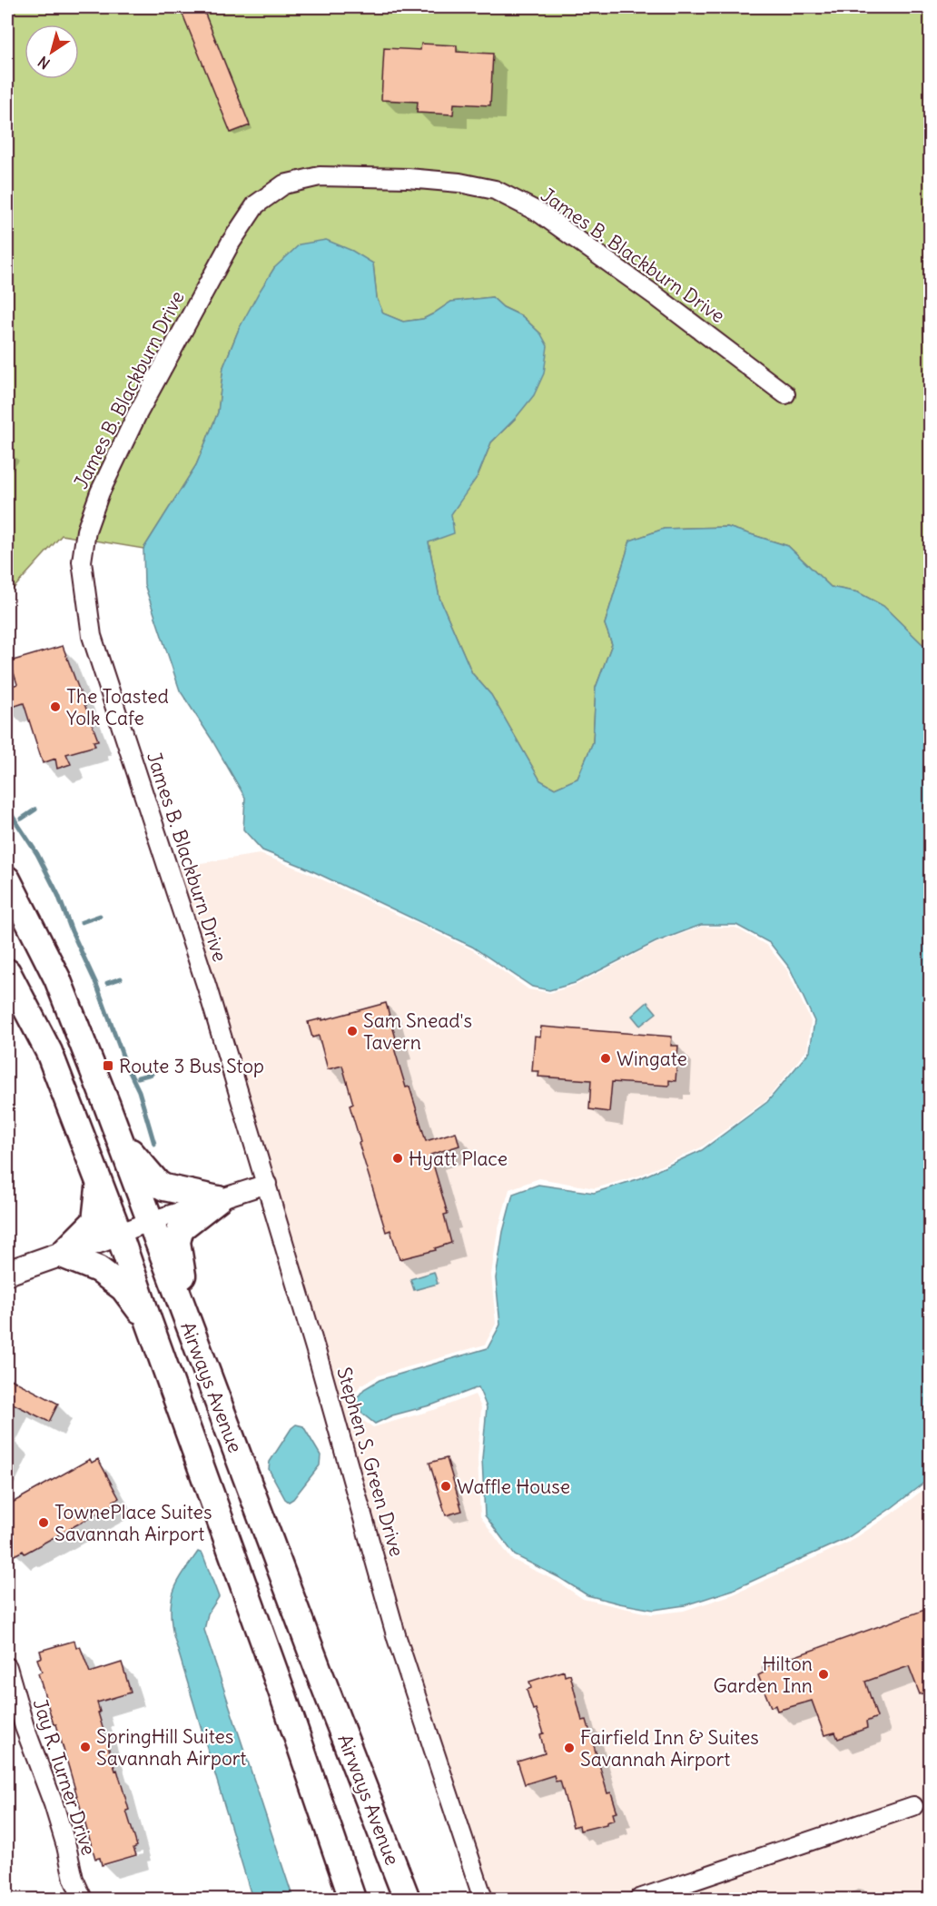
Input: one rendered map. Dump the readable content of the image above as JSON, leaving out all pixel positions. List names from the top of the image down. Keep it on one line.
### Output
{"streets":{"main road":["Airways Avenue"],"street":["James B. Blackburn Drive","Stephen S. Green Drive","Jay R. Turner Drive"]},"crossings":[["James B. Blackburn Drive","Stephen S. Green Drive"]],"places":{"other":["The Toasted Yolk Cafe","Sam Snead's Tavern","Wingate","Hyatt Place","Waffle House","TownePlace Suites Savannah Airport","Hilton Garden Inn","SpringHill Suites Savannah Airport","Fairfield Inn & Suites Savannah Airport"],"transit":["Route 3 Bus Stop"]},"north":"bottom left"}
